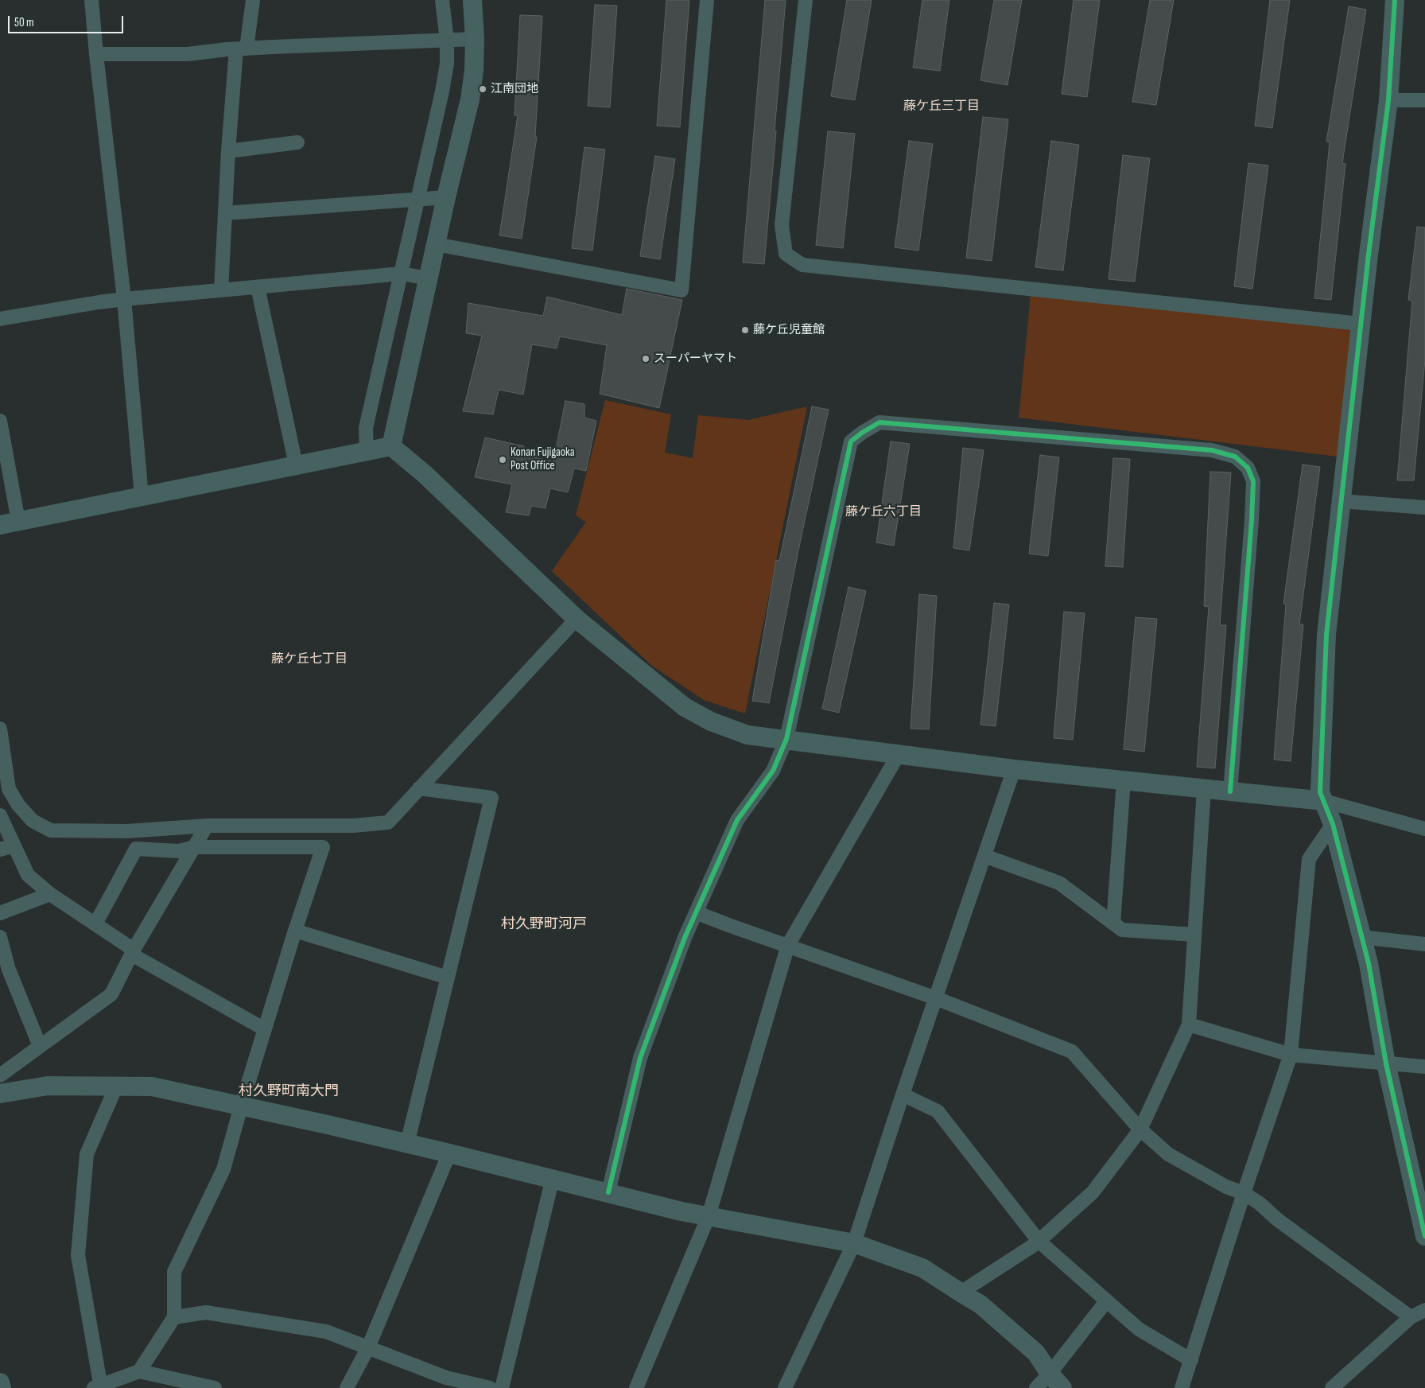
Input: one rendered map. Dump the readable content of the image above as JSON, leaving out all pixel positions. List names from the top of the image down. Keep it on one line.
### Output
{"districts":["藤ケ丘三丁目","藤ケ丘六丁目","藤ケ丘七丁目","村久野町河戸","村久野町南大門"],"places":["江南団地","藤ケ丘児童館","スーパーヤマト","Konan Fujigaoka Post Office"],"scale_bar":"50 m"}
